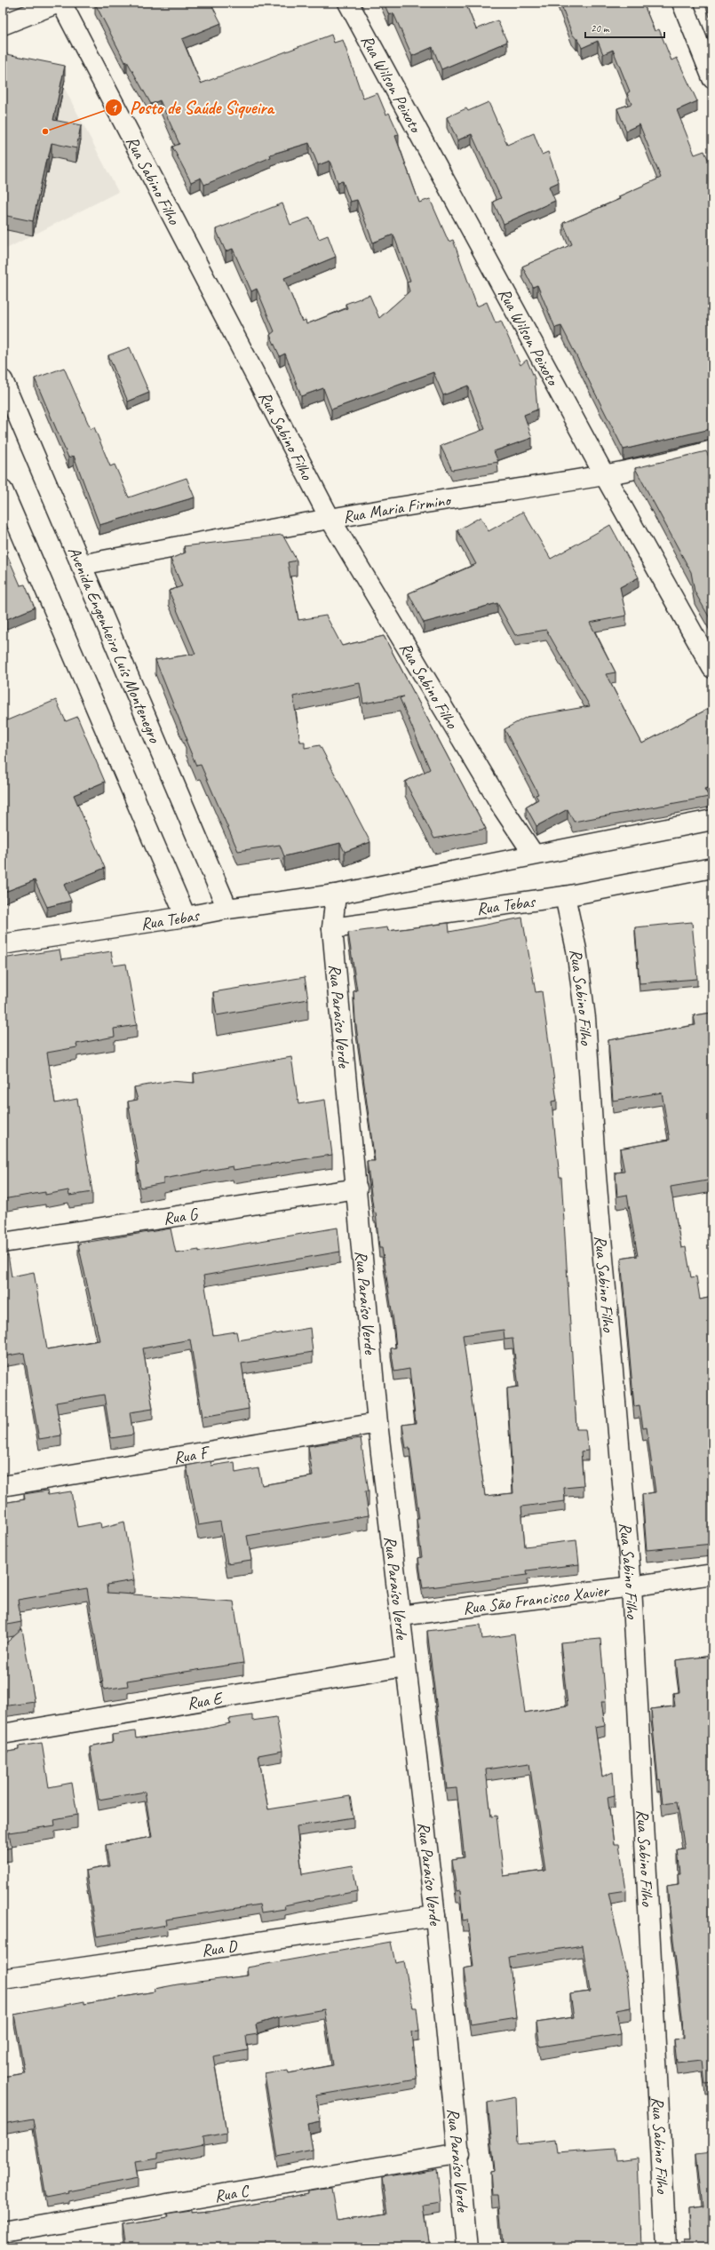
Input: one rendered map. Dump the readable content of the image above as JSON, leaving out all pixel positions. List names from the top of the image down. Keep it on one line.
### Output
{"streets":{"street":["Rua Wilson Peixoto","Rua Sabino Filho","Rua Maria Firmino","Avenida Engenheiro Luís Montenegro","Rua Tebas","Rua Paraíso Verde","Rua G","Rua F","Rua São Francisco Xavier","Rua E","Rua D","Rua C"]},"crossings":[["Rua Wilson Peixoto","Rua Maria Firmino"],["Rua Sabino Filho","Rua Maria Firmino"],["Rua Sabino Filho","Rua Tebas"],["Rua Sabino Filho","Rua São Francisco Xavier"],["Rua Maria Firmino","Avenida Engenheiro Luís Montenegro"],["Avenida Engenheiro Luís Montenegro","Rua Tebas"],["Rua Tebas","Rua Paraíso Verde"],["Rua Paraíso Verde","Rua G"],["Rua Paraíso Verde","Rua F"],["Rua Paraíso Verde","Rua São Francisco Xavier"],["Rua Paraíso Verde","Rua E"],["Rua Paraíso Verde","Rua D"],["Rua Paraíso Verde","Rua C"]],"places":["Posto de Saúde Siqueira"],"scale_bar":"20 m"}
